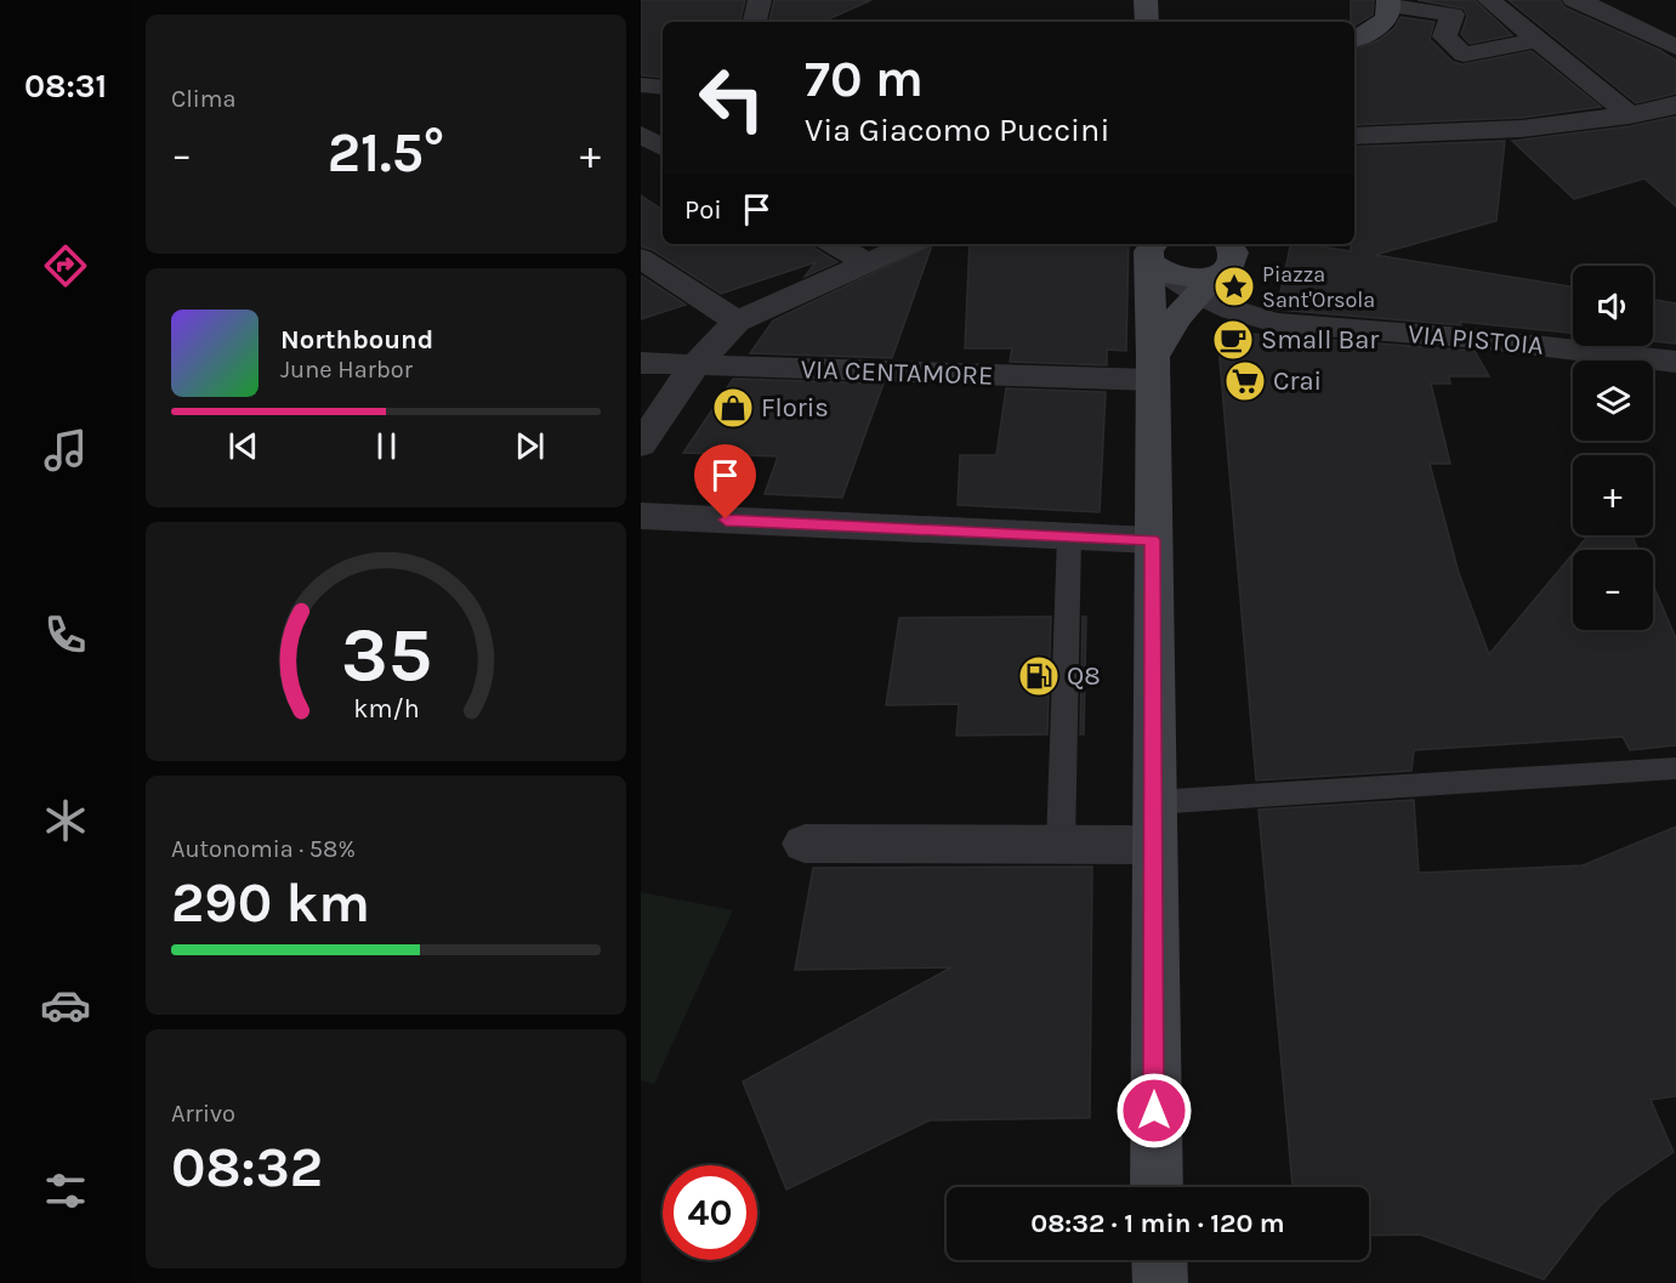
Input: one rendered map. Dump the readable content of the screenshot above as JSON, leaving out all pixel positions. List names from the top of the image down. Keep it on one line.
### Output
{"streets":{"street":["VIA PISTOIA","VIA CENTAMORE"]},"places":{"place":["Piazza Sant'Orsola"],"cafe":["Small Bar"],"supermarket":["Crai"],"shop":["Floris"],"fuel station":["Q8"]},"page":{"tabs":"08:31","tile":["Clima",["Autonomia · 58%","290 km"],["Arrivo","08:32"]],"turn":["70 m","Via Giacomo Puccini"],"heat":["−","21.5°","+"],"then":"Poi","map_buttons":["+","−"],"song":["Northbound","June Harbor"],"limit":"40","trip":"08:32 · 1 min · 120 m","gauge":["35","km/h"]}}
